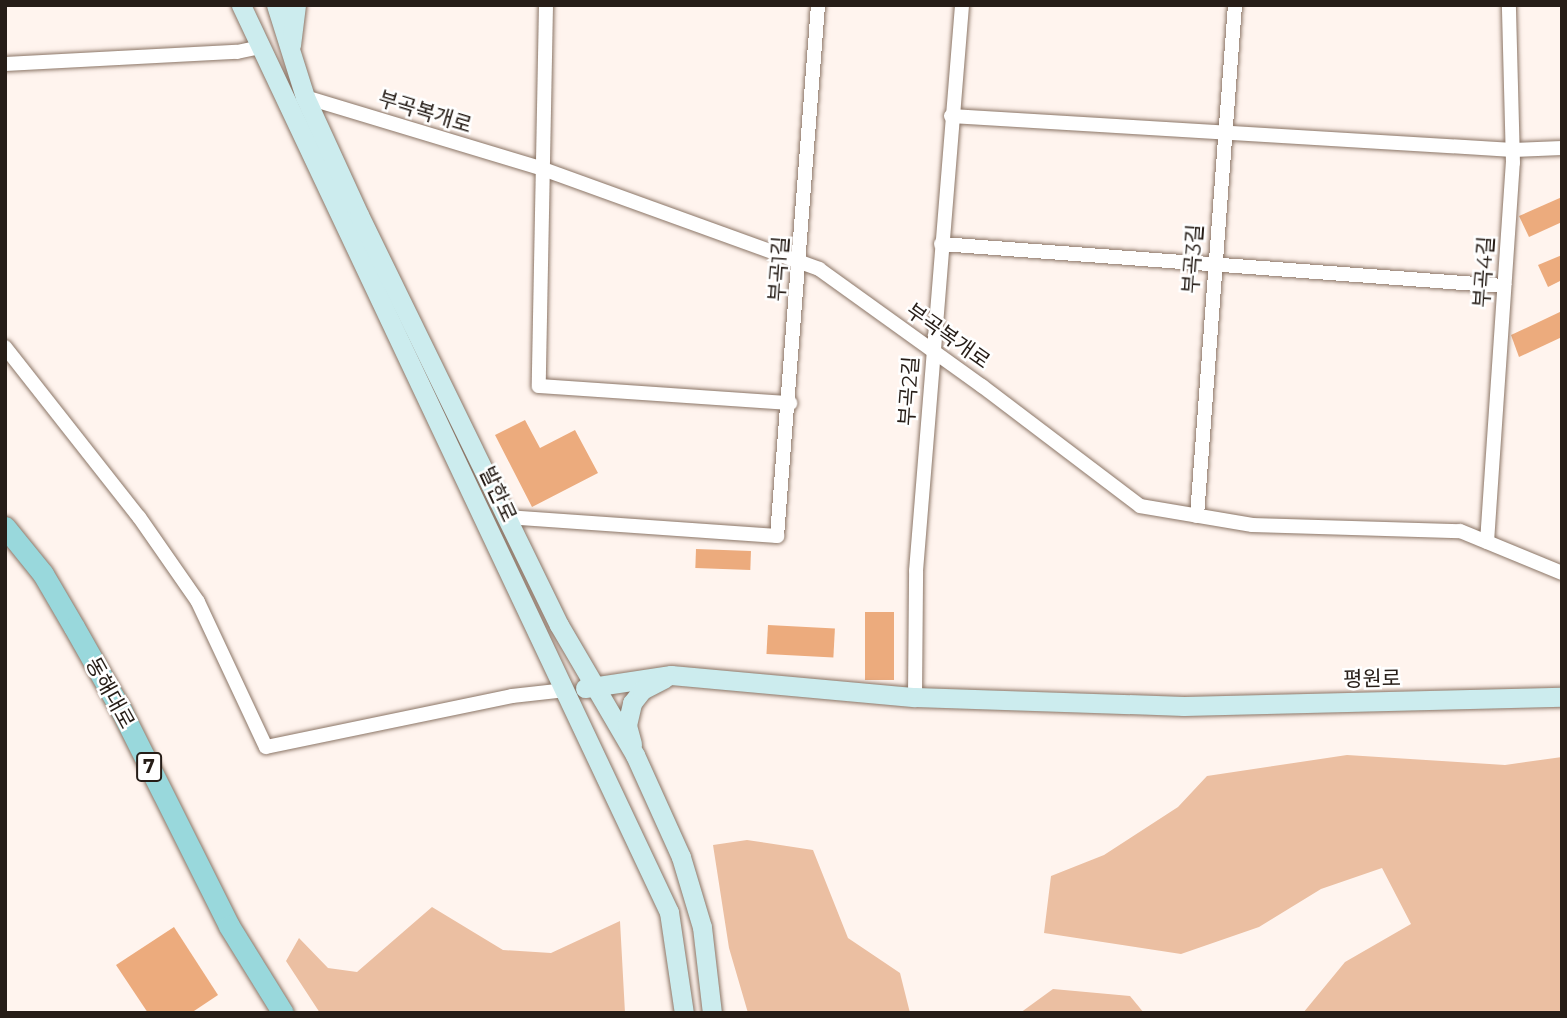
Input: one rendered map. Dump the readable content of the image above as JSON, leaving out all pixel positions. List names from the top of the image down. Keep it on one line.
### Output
{"streets":{"main road":["동해대로","7"],"street":["부곡복개로","부곡3길","부곡1길","부곡4길","부곡2길","발한로","평원로"]},"crossings":[["부곡복개로","부곡3길"],["부곡복개로","부곡1길"],["부곡복개로","부곡4길"],["부곡복개로","부곡2길"],["부곡복개로","발한로"],["부곡1길","발한로"],["부곡2길","평원로"],["발한로","평원로"]]}
